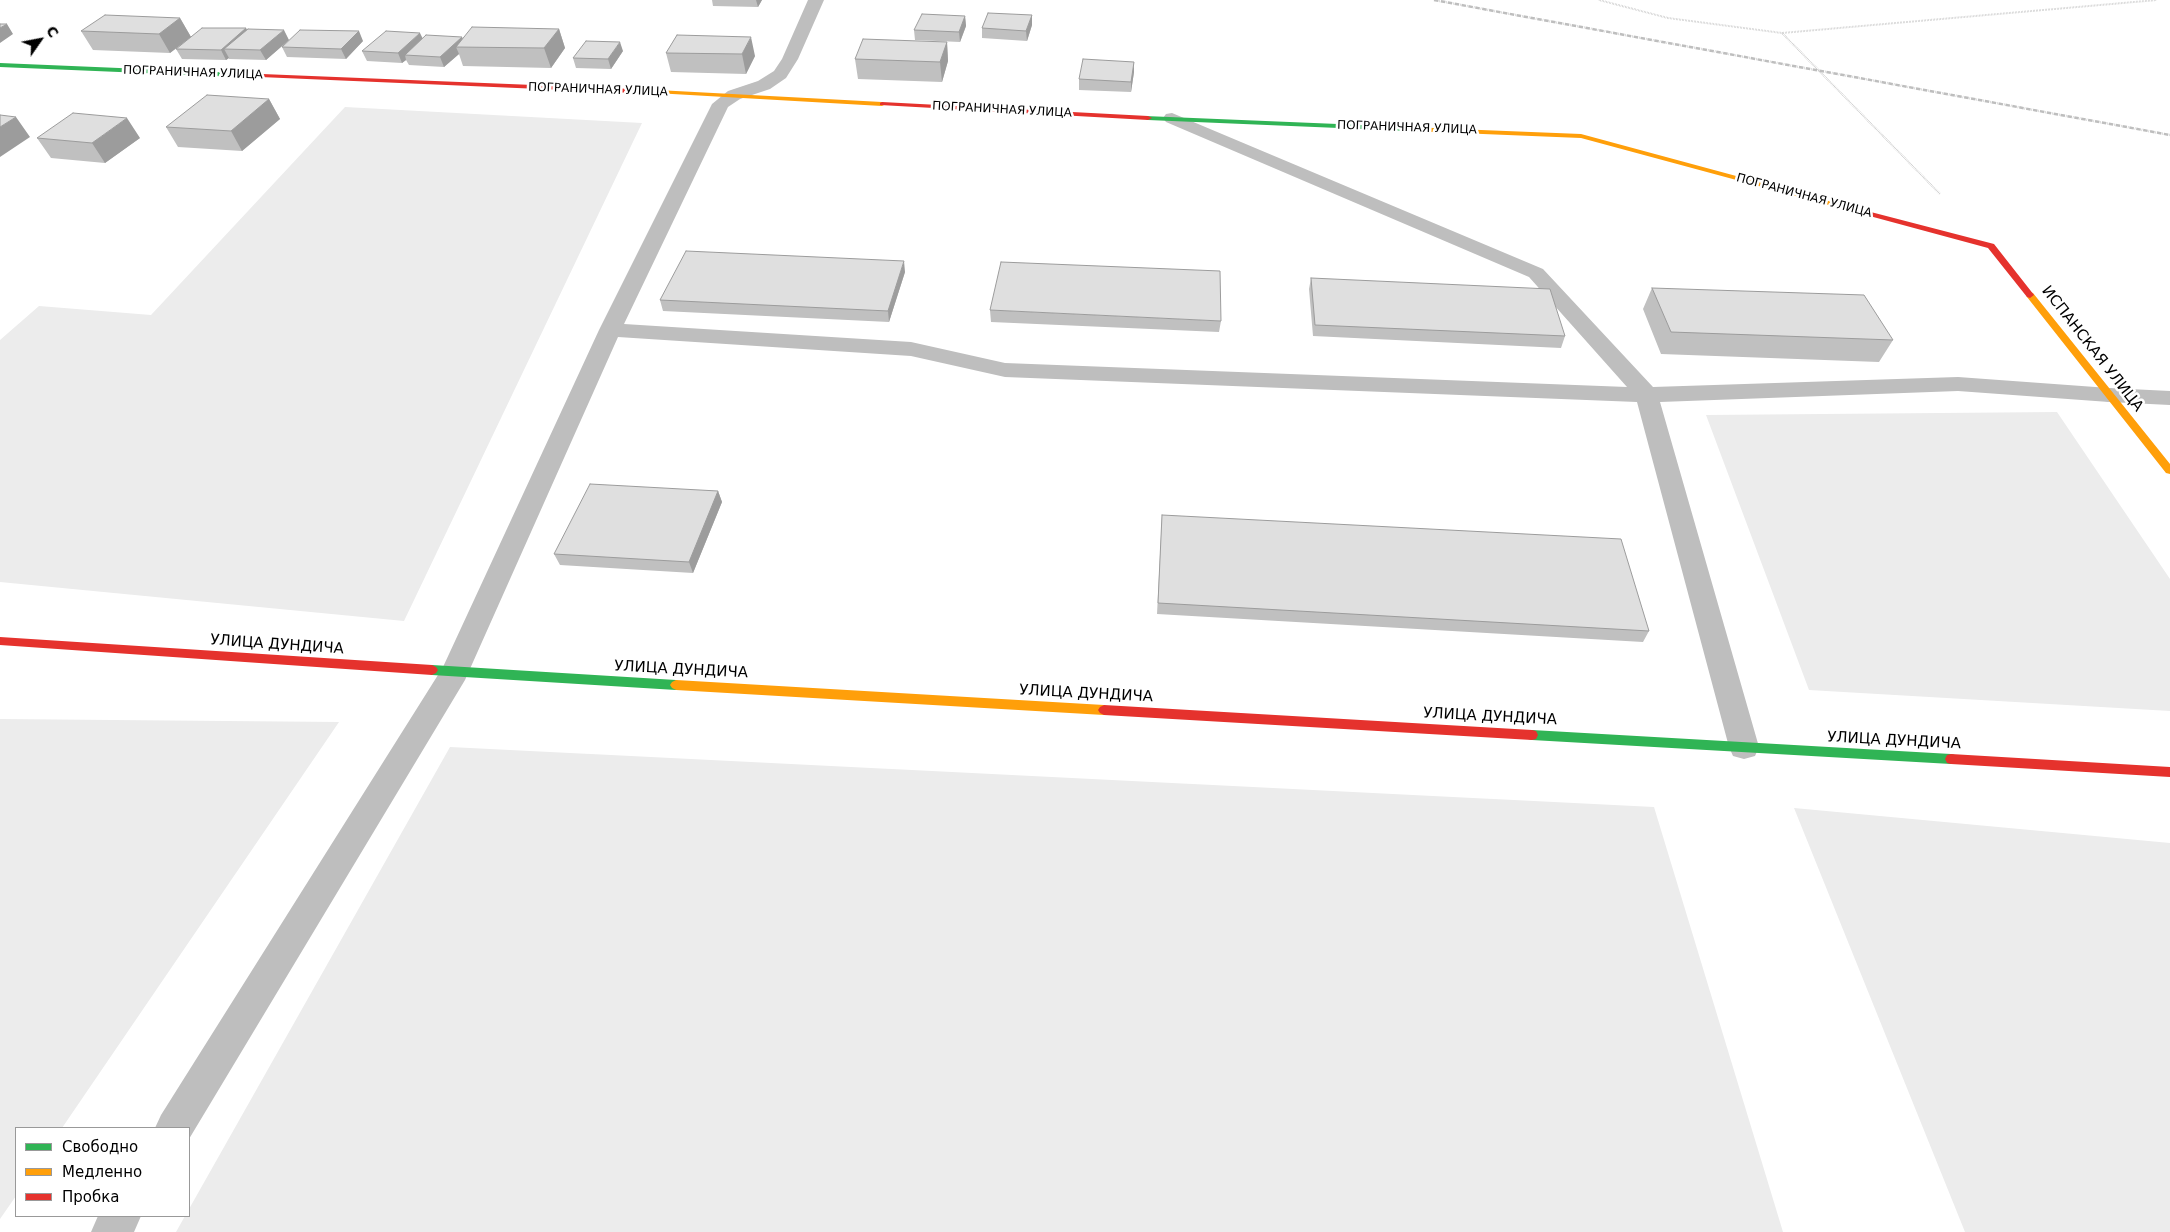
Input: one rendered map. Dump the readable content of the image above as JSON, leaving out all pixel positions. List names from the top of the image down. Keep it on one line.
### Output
{"streets":{"street":["ПОГРАНИЧНАЯ УЛИЦА","ИСПАНСКАЯ УЛИЦА","УЛИЦА ДУНДИЧА"]},"crossings":[["ПОГРАНИЧНАЯ УЛИЦА","ИСПАНСКАЯ УЛИЦА"]],"legend":["Свободно","Медленно","Пробка"],"north":"top right"}
